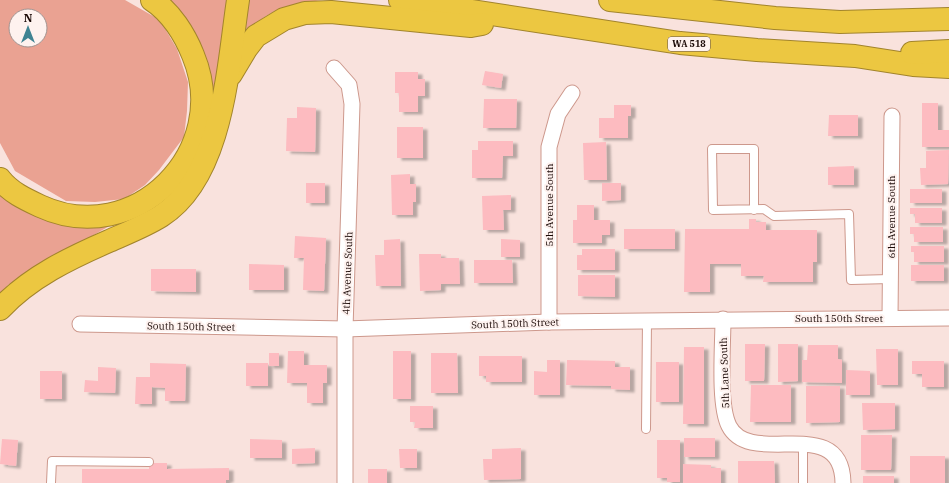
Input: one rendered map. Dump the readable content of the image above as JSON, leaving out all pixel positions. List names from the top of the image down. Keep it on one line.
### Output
{"streets":{"highway":["WA 518"],"street":["5th Avenue South","6th Avenue South","4th Avenue South","South 150th Street","5th Lane South"]},"crossings":[["5th Avenue South","South 150th Street"],["6th Avenue South","South 150th Street"],["4th Avenue South","South 150th Street"],["South 150th Street","5th Lane South"]],"north":"top"}
